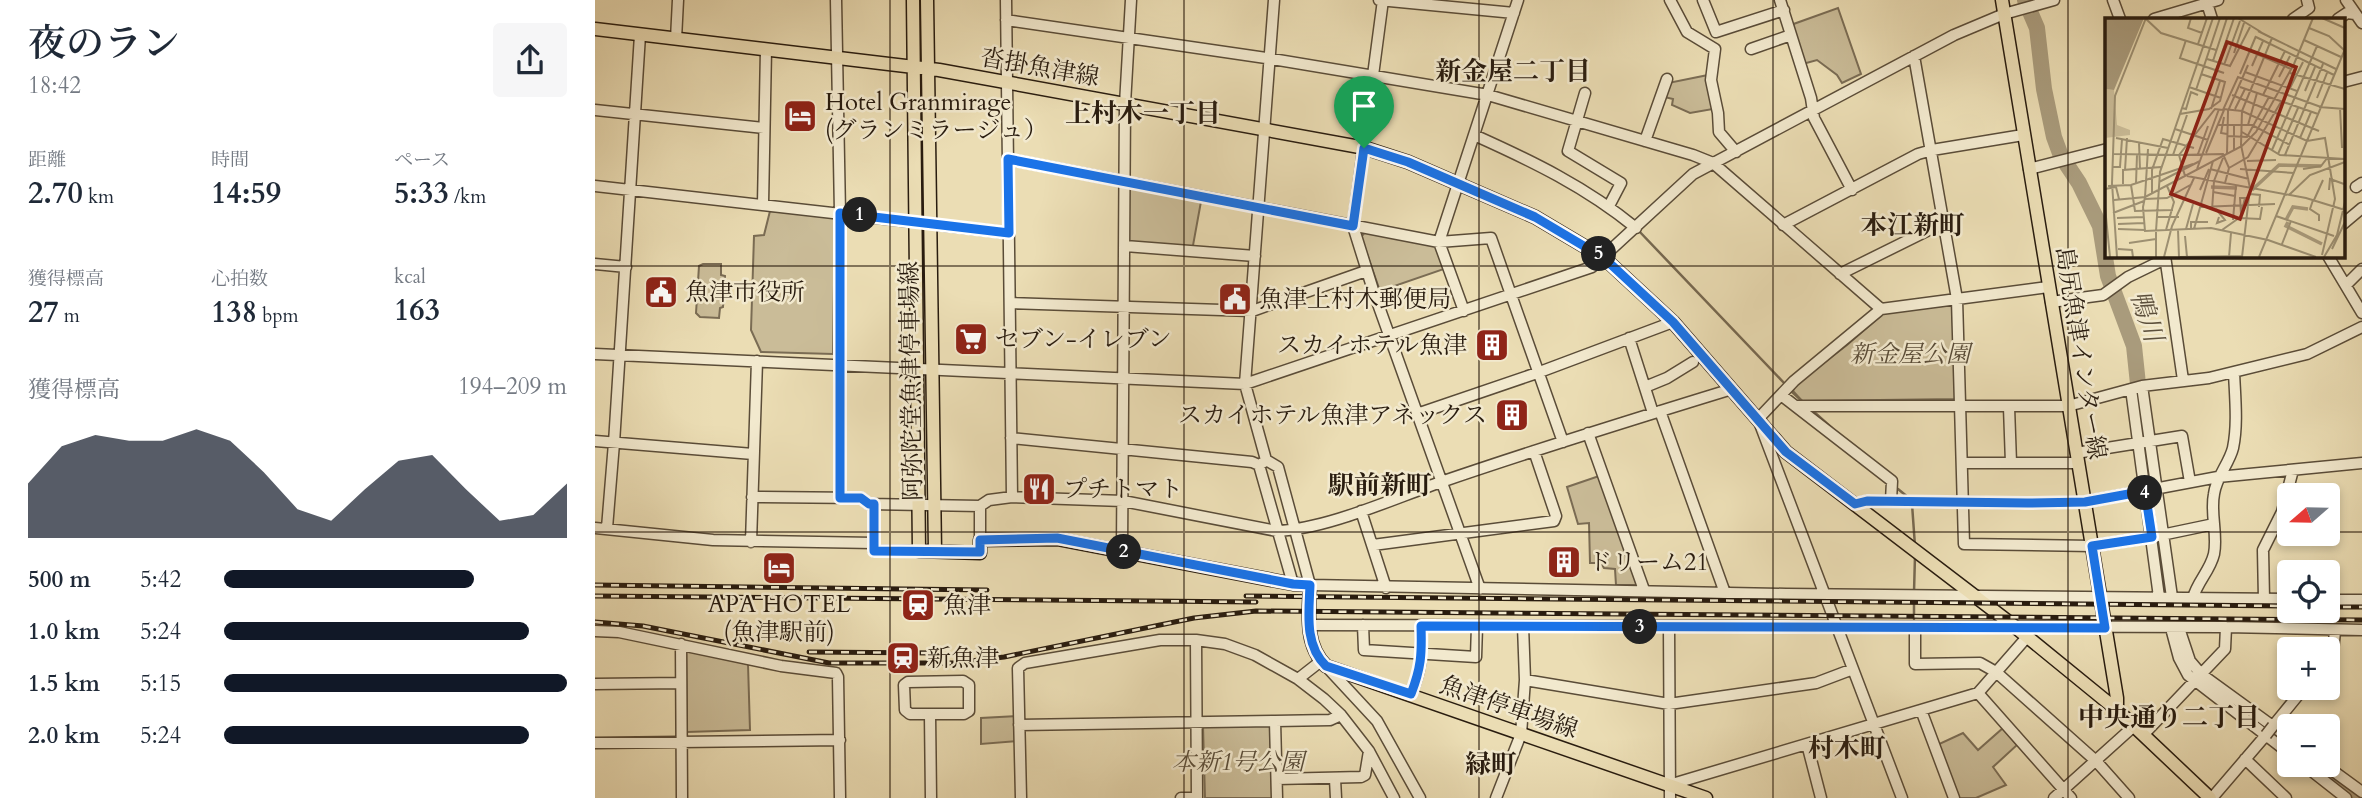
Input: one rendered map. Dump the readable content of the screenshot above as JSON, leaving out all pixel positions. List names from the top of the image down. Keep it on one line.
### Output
{"streets":{"main road":["沓掛魚津線","島尻魚津インター線","阿弥陀堂魚津停車場線","魚津停車場線"]},"crossings":[["沓掛魚津線","島尻魚津インター線"],["沓掛魚津線","阿弥陀堂魚津停車場線"]],"districts":["新金屋二丁目","上村木一丁目","本江新町","駅前新町","中央通り二丁目","村木町","緑町"],"water":["鴨川"],"parks":["新金屋公園","本新1号公園"],"places":{"hotel":["Hotel Granmirage (グランミラージュ）","APA HOTEL (魚津駅前)"],"public building":["魚津市役所","魚津上村木郵便局"],"supermarket":["セブン-イレブン"],"building":["スカイホテル魚津","スカイホテル魚津アネックス","ドリーム21"],"restaurant":["プチトマト"],"station":["魚津","新魚津"]},"north":"left","page":{"heading":["夜のラン","18:42"],"stats":[["距離","2.70 km"],["時間","14:59"],["ペース","5:33 /km"],["獲得標高","27 m"],["心拍数","138 bpm"],["kcal","163"]],"pins":["1","5","4","2","3"],"chart":["獲得標高","194–209 m"],"map_buttons":["+","−"],"list":[{"name":"500 m","note":"5:42"},{"name":"1.0 km","note":"5:24"},{"name":"1.5 km","note":"5:15"},{"name":"2.0 km","note":"5:24"}]}}
